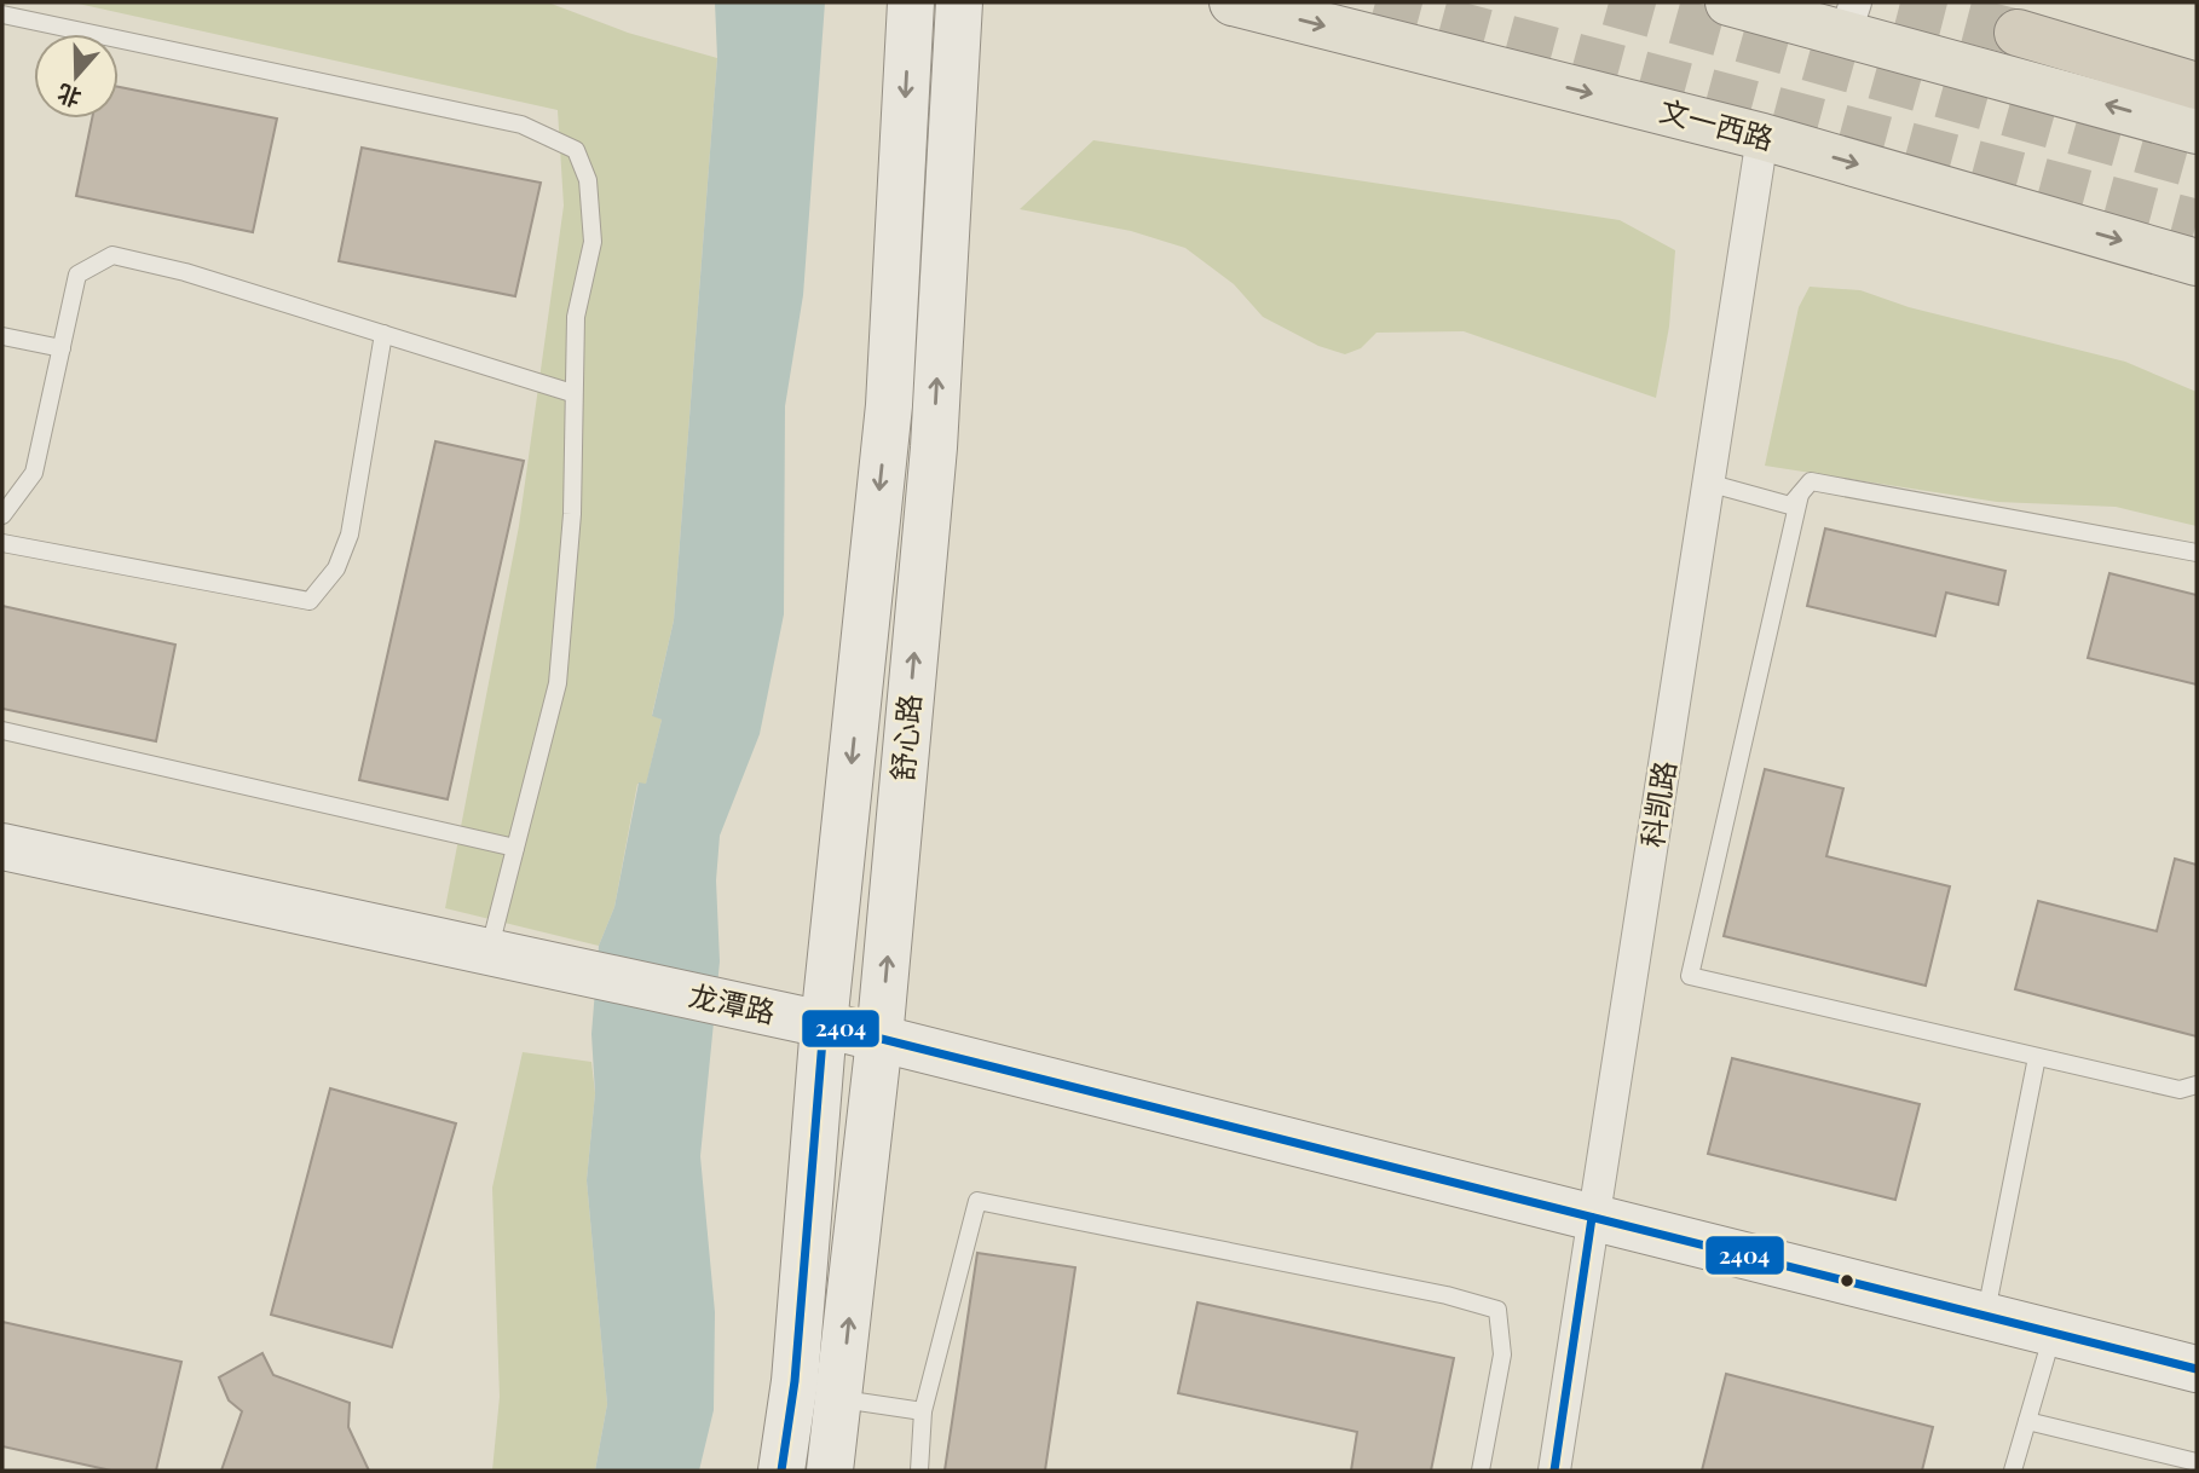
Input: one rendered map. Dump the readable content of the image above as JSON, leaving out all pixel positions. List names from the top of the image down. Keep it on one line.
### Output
{"streets":{"main road":["文一西路"],"street":["舒心路","科凯路","龙潭路"]},"crossings":[["文一西路","科凯路"],["舒心路","龙潭路"],["科凯路","龙潭路"]],"lines":["transit line 2404"],"north":"bottom"}
